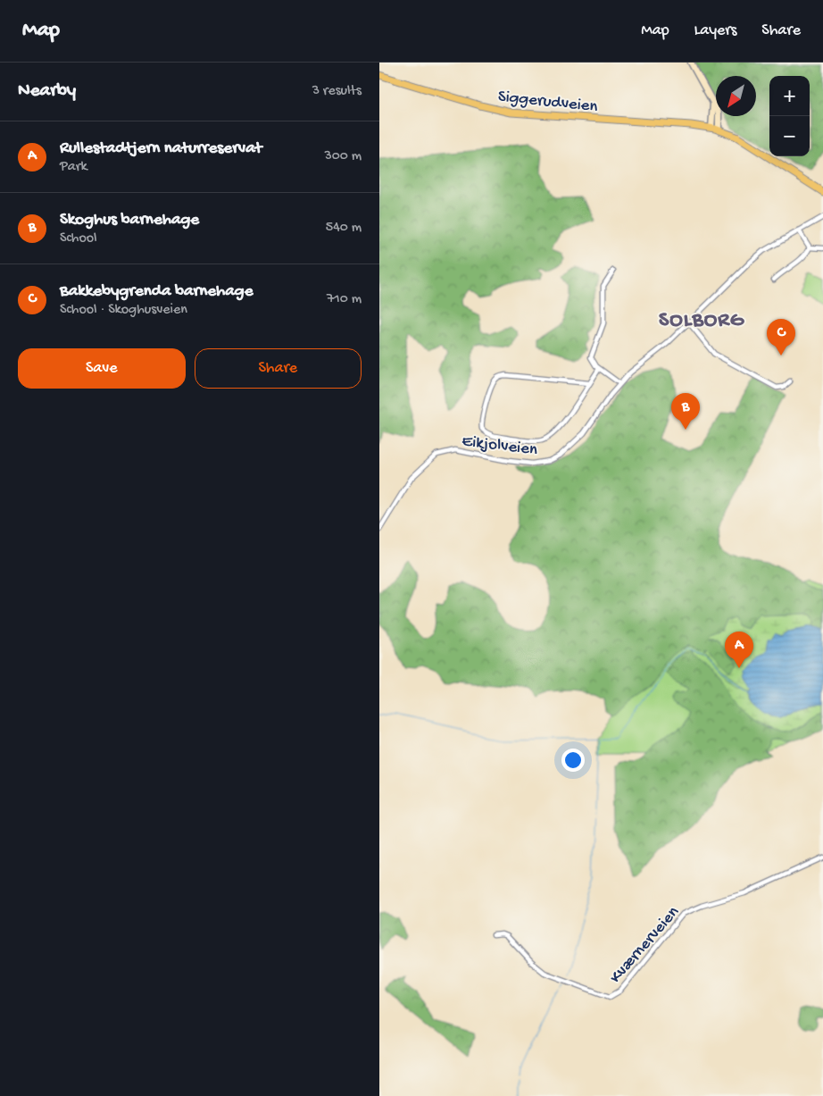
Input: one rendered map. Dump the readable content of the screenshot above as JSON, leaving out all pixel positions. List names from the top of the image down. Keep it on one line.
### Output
{"streets":{"main road":["Siggerudveien"],"street":["Eikjolveien","Kværnerveien"]},"districts":["SOLBORG"],"north":"bottom left","page":{"header":"Map","nav":["Map","Layers","Share"],"heading":["Nearby","3 results"],"map_buttons":["+","−"],"list":[{"mark":"A","name":"Rullestadtjern naturreservat","note":"Park","value":"300 m"},{"mark":"B","name":"Skoghus barnehage","note":"School","value":"540 m"},{"mark":"C","name":"Bakkebygrenda barnehage","note":"School · Skoghusveien","value":"710 m"}],"pins":["C","B","A"],"buttons":["Save","Share"]}}
